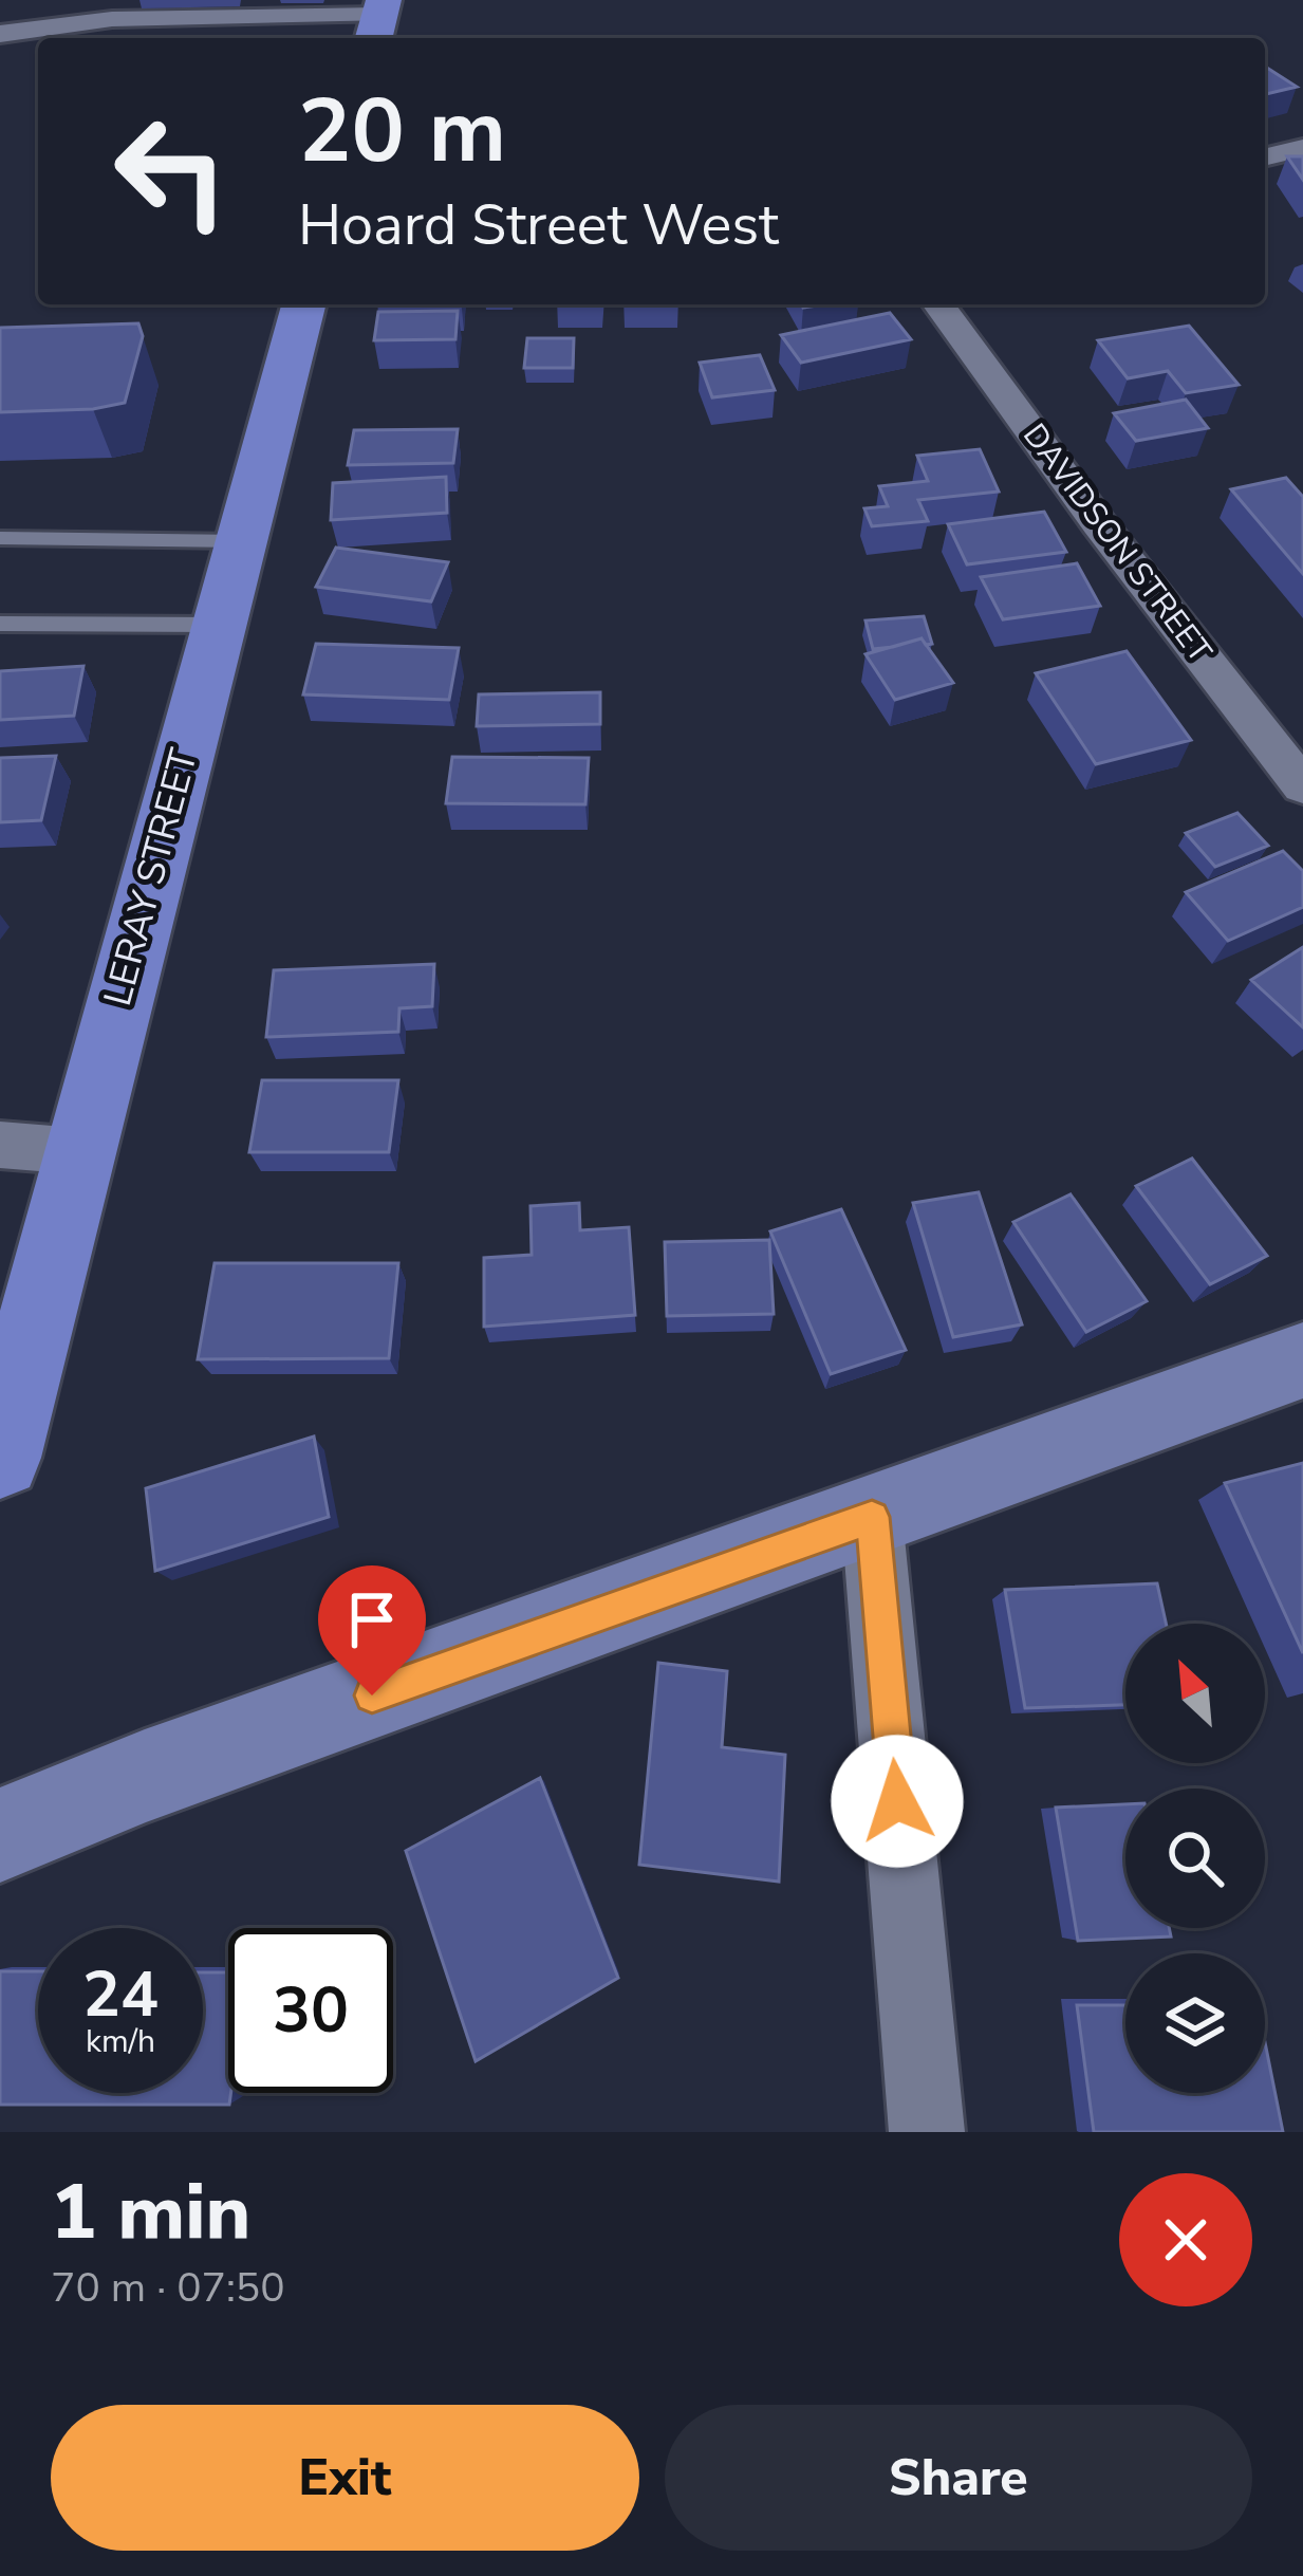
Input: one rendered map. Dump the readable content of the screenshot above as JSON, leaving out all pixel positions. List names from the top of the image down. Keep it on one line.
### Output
{"streets":{"main road":["LERAY STREET"],"street":["DAVIDSON STREET"]},"north":"top left","page":{"turn":["20 m","Hoard Street West"],"speed":"24 km/h","limit":"30","heading":["1 min","70 m · 07:50"],"buttons":["Exit","Share"]}}
